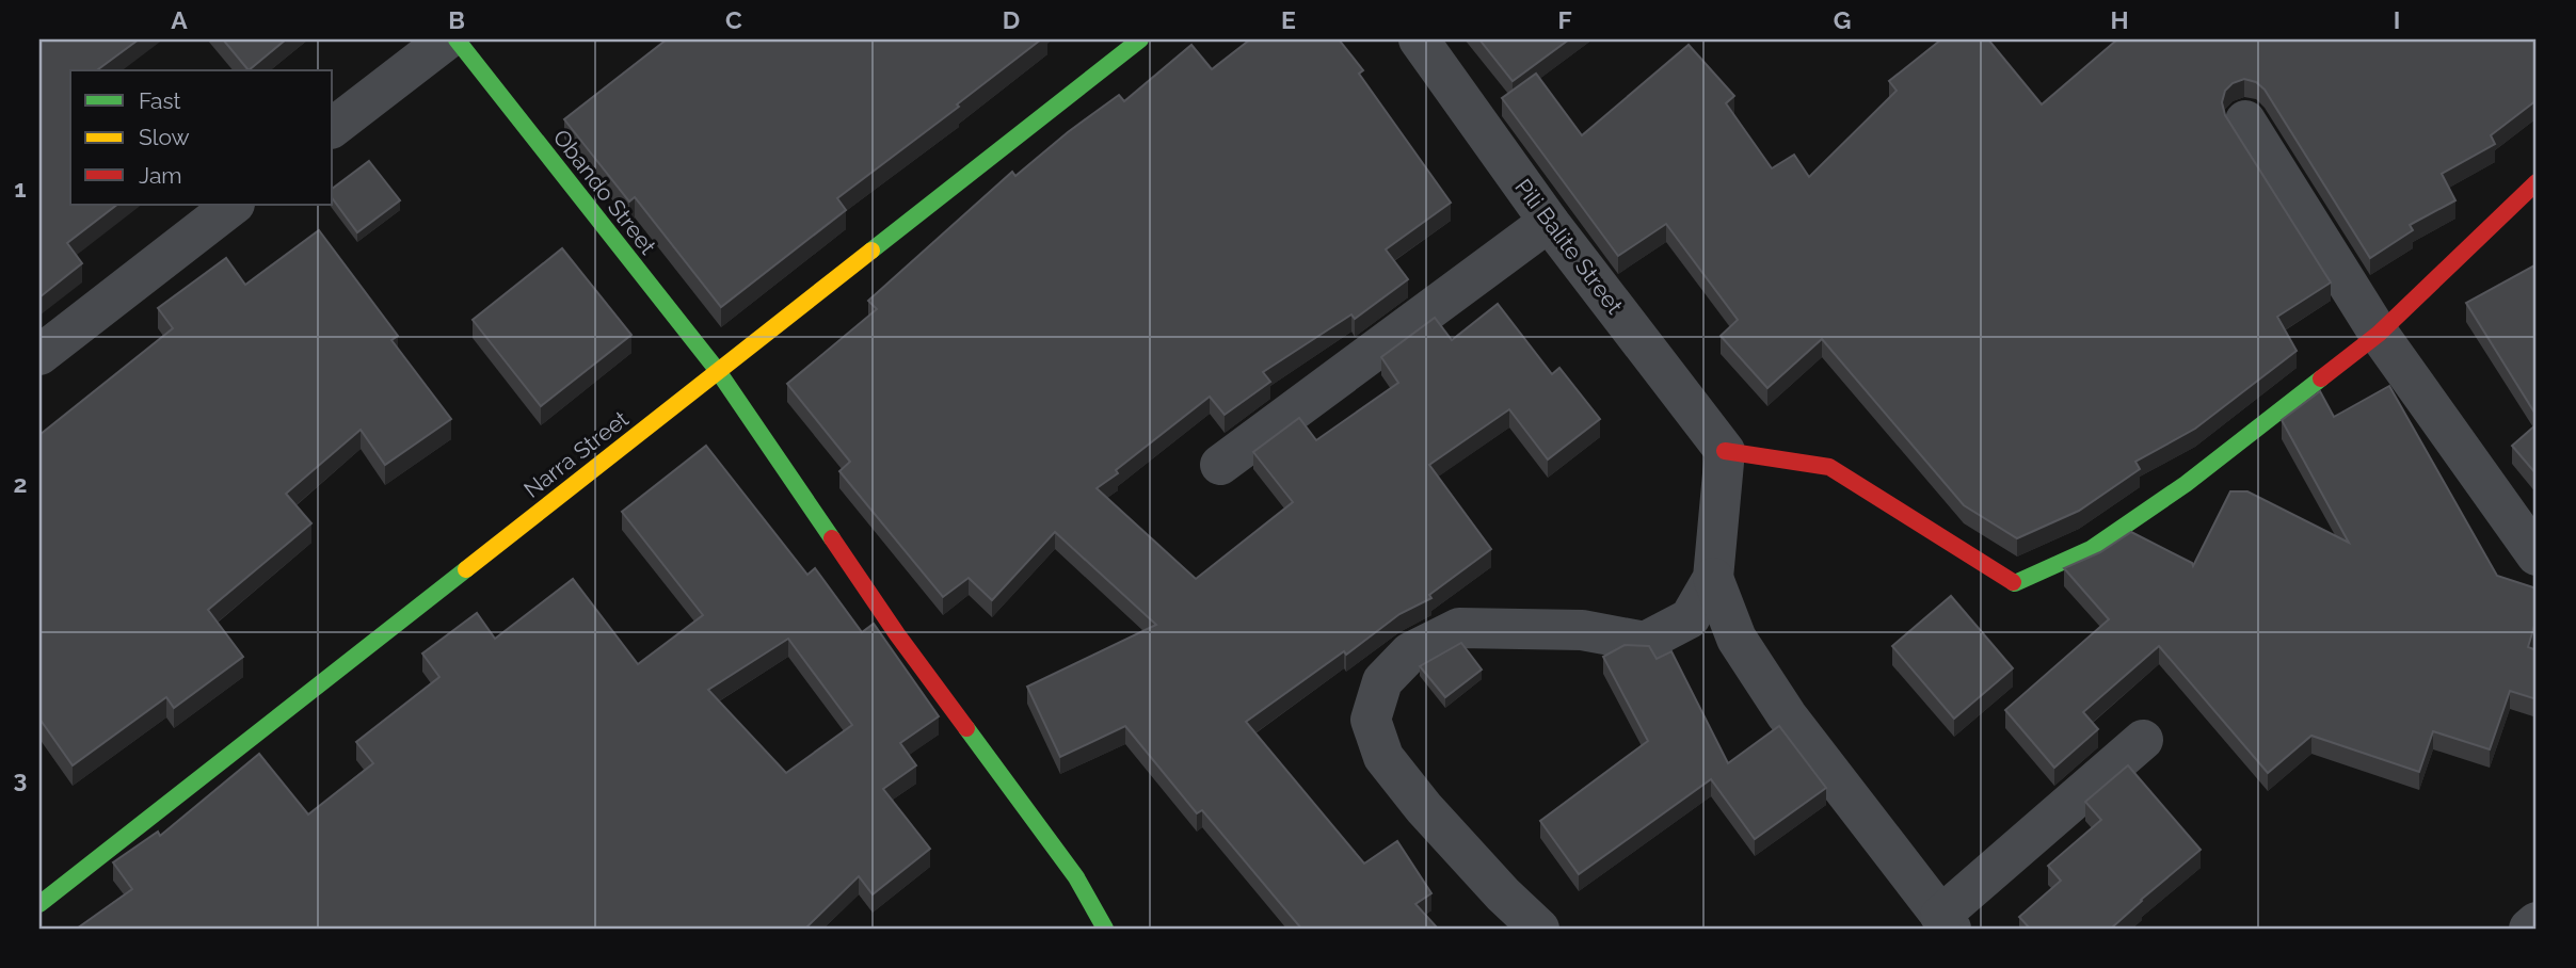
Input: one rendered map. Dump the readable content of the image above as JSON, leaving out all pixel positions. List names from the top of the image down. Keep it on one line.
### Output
{"streets":{"street":["Obando Street","Pili Balite Street","Narra Street"]},"crossings":[["Obando Street","Narra Street"]],"legend":["Fast","Slow","Jam"],"grid":{"columns":["A","B","C","D","E","F","G","H","I"],"rows":["1","2","3"]}}
